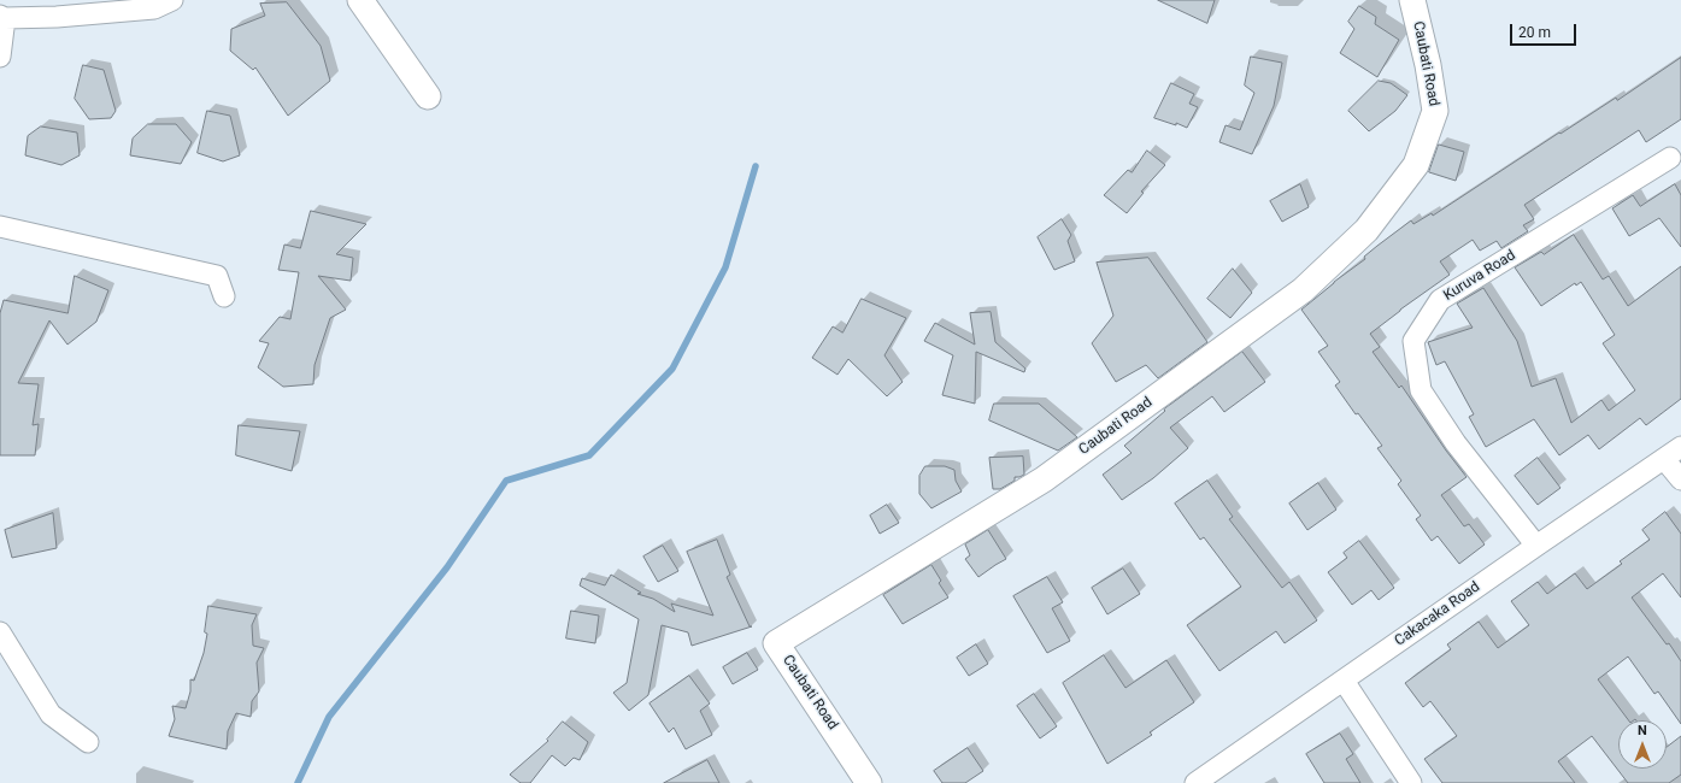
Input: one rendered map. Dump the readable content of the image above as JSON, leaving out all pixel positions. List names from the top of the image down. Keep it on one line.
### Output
{"streets":{"street":["Caubati Road","Kuruva Road","Cakacaka Road"]},"crossings":[["Kuruva Road","Cakacaka Road"]],"scale_bar":"20 m","north":"top"}
